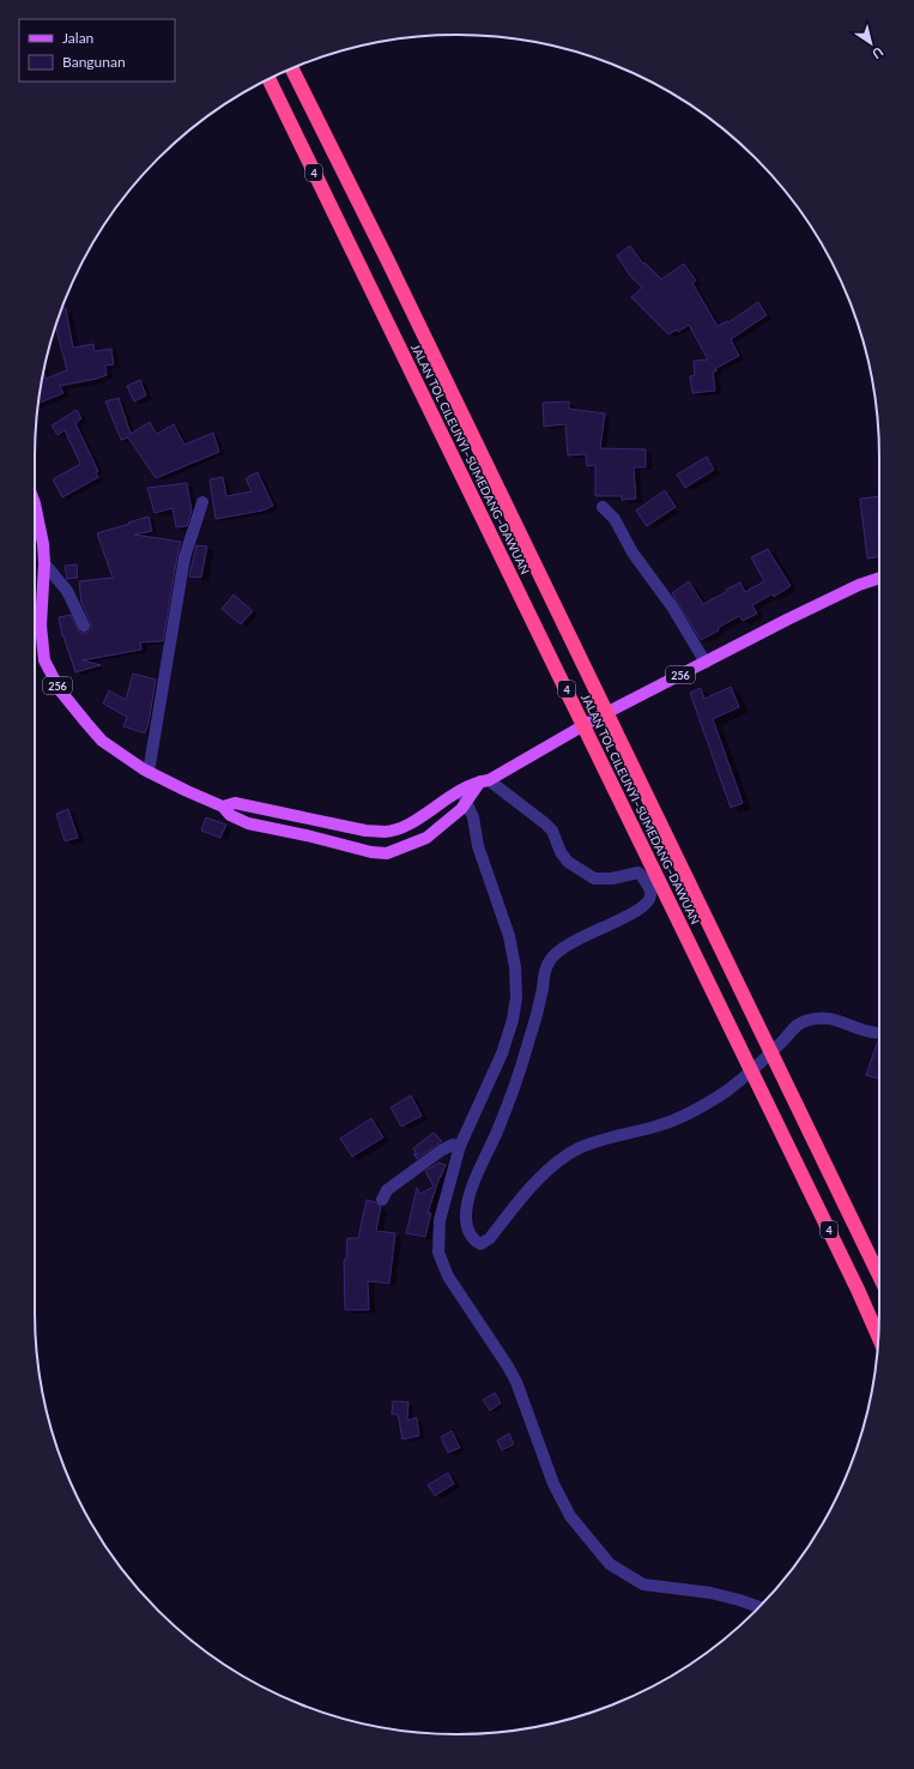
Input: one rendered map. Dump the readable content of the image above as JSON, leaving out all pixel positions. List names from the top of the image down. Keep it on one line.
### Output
{"streets":{"highway":["4","JALAN TOL CILEUNYI–SUMEDANG–DAWUAN"],"main road":["256"]},"legend":["Jalan","Bangunan"],"north":"bottom right"}
